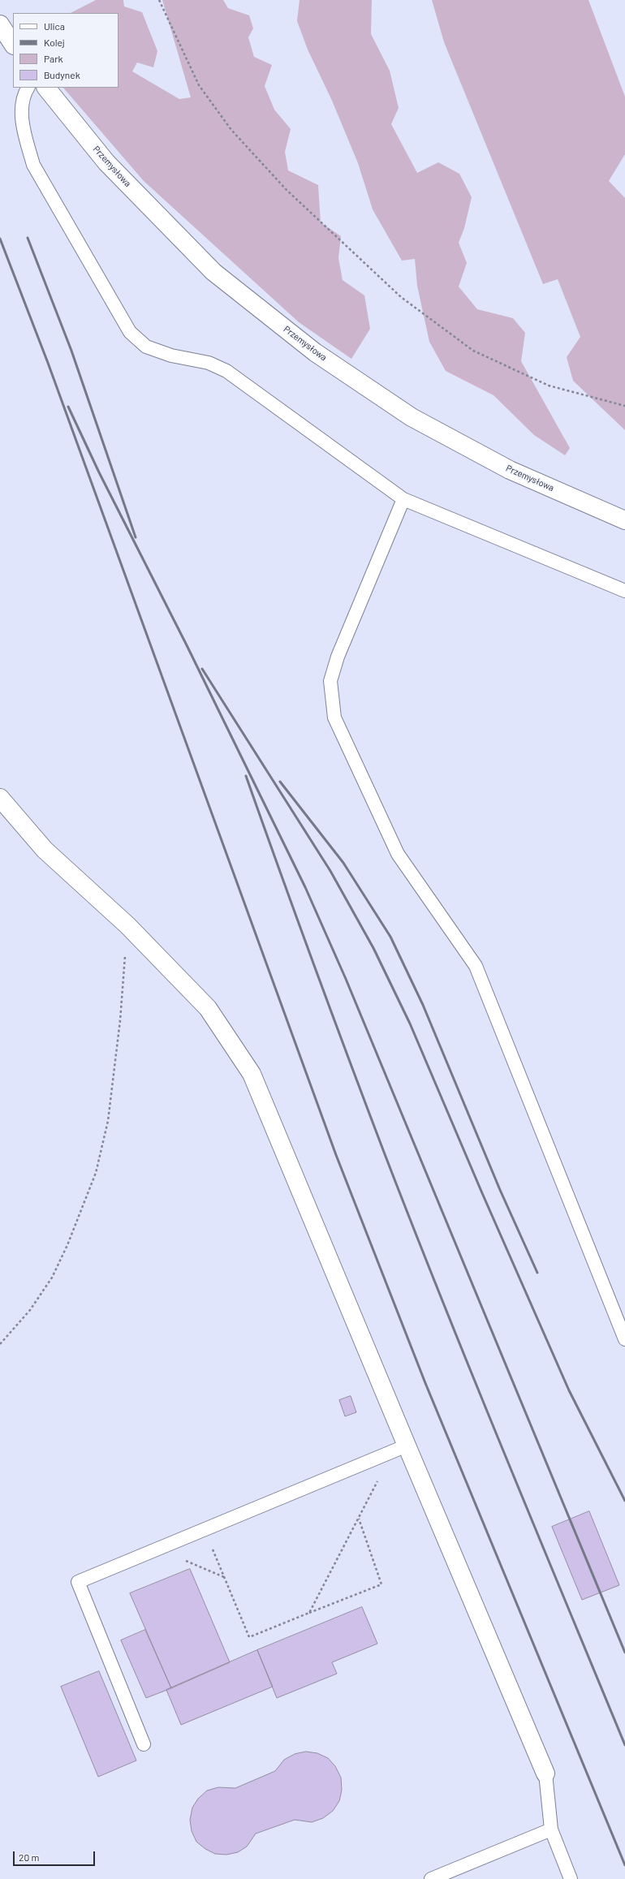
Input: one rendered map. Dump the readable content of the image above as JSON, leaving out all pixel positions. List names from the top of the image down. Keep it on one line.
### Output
{"streets":{"street":["Przemysłowa"]},"legend":["Ulica","Kolej","Park","Budynek"],"scale_bar":"20 m"}
